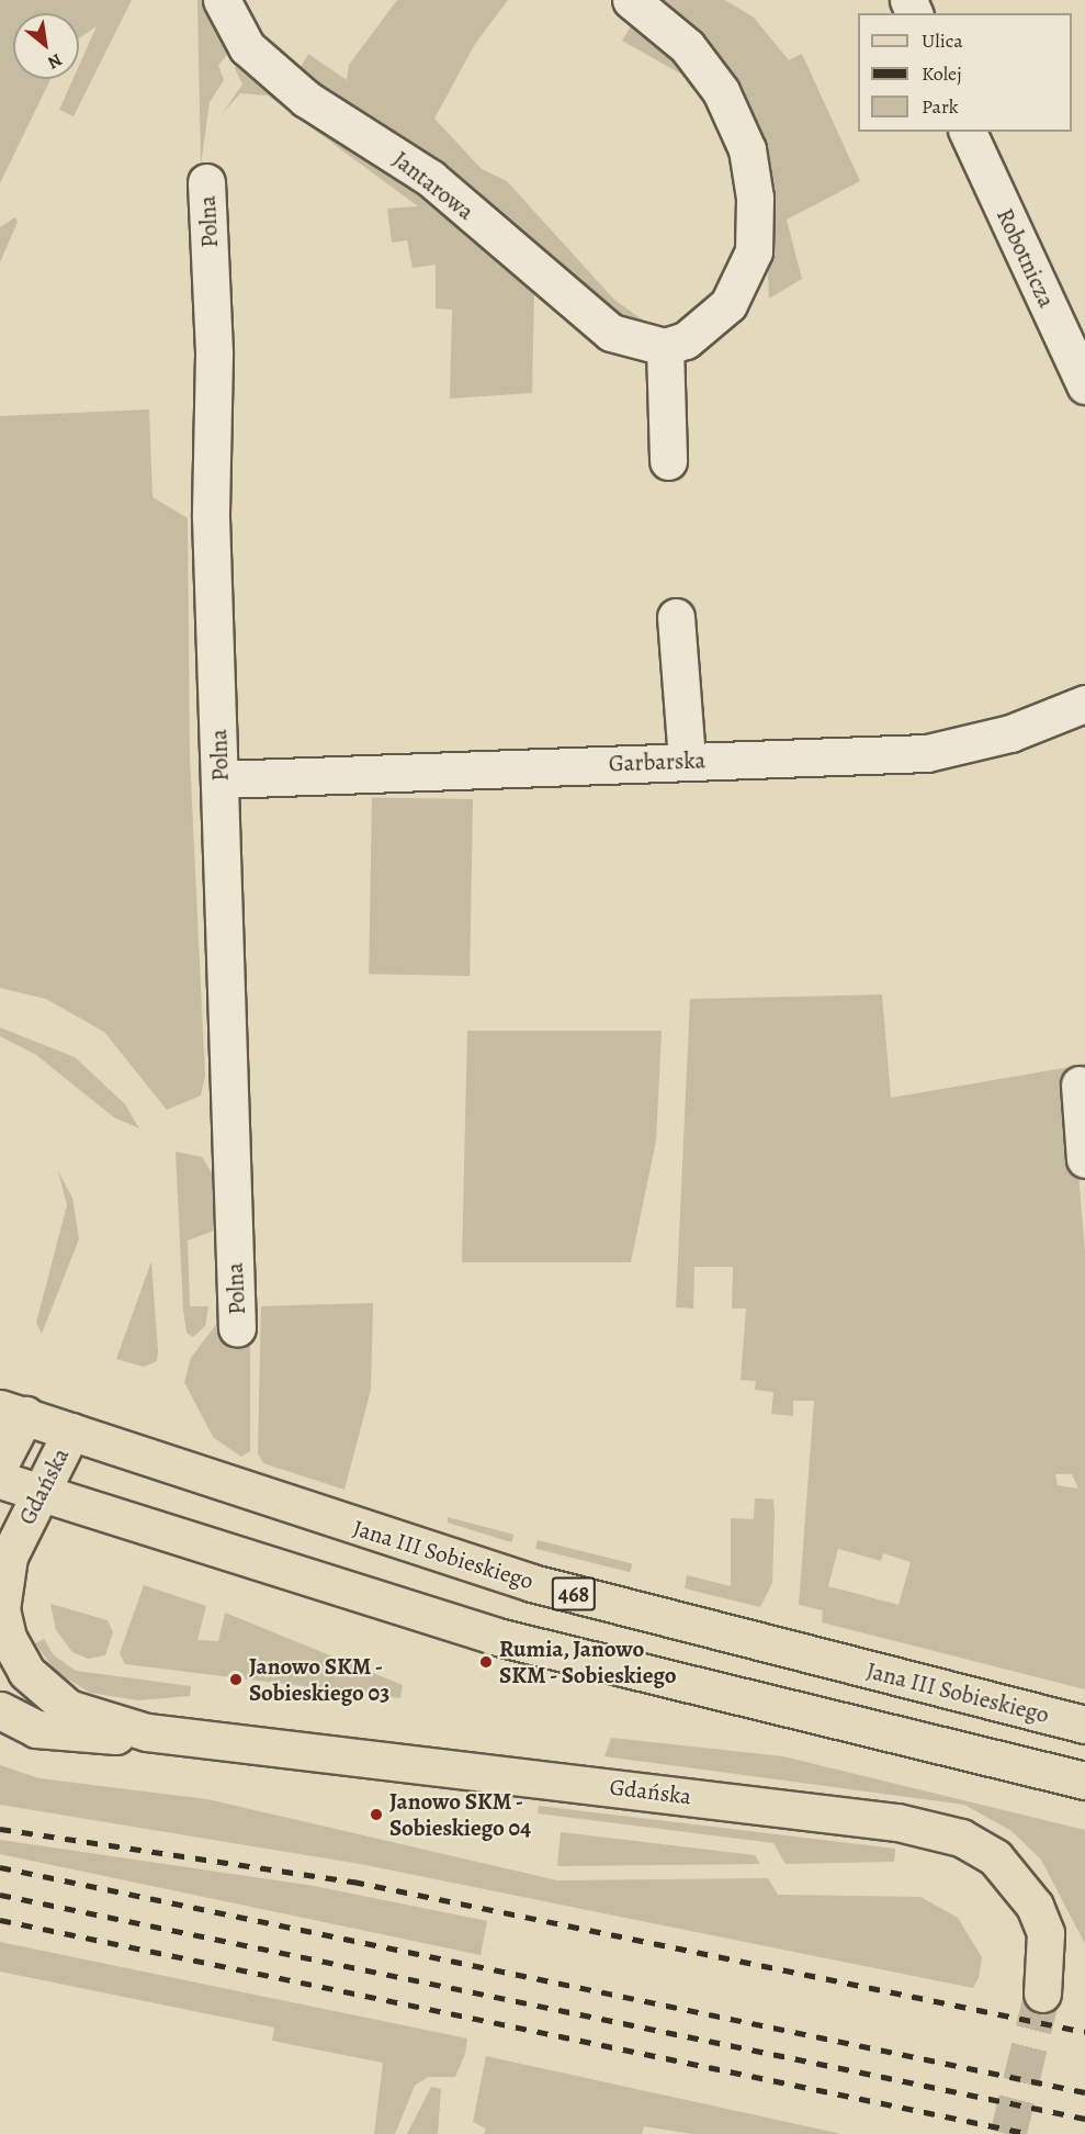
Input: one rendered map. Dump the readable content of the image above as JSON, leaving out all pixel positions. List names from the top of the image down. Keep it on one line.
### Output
{"streets":{"main road":["Gdańska","Jana III Sobieskiego","468"],"street":["Jantarowa","Polna","Robotnicza","Garbarska"]},"crossings":[["Polna","Garbarska"],["Gdańska","Jana III Sobieskiego"]],"places":["Rumia, Janowo SKM - Sobieskiego","Janowo SKM - Sobieskiego 03","Janowo SKM - Sobieskiego 04"],"legend":["Ulica","Kolej","Park"],"north":"bottom right"}
